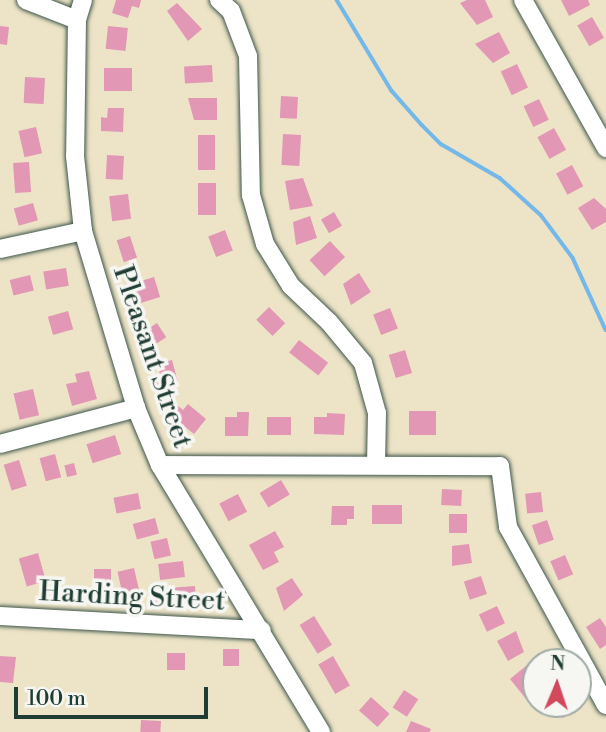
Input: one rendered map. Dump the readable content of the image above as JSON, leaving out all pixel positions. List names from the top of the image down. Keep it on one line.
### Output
{"streets":{"street":["Pleasant Street","Harding Street"]},"crossings":[["Pleasant Street","Harding Street"]],"scale_bar":"100 m","north":"top"}
